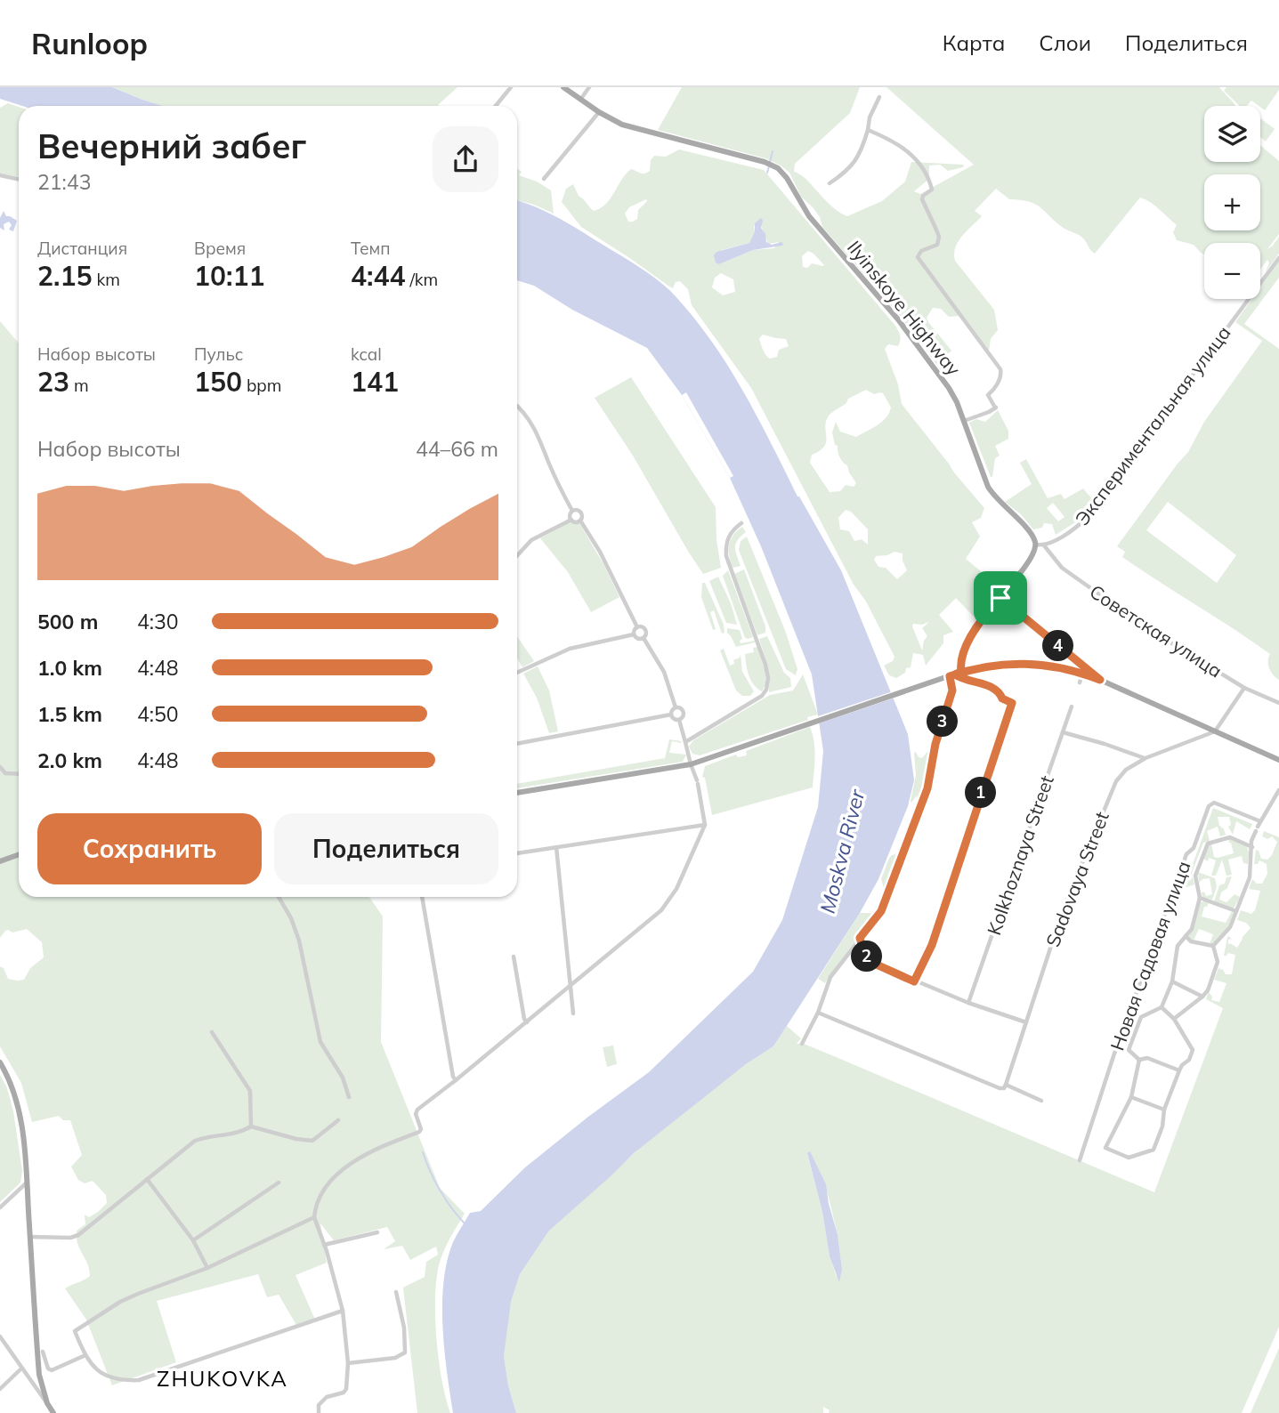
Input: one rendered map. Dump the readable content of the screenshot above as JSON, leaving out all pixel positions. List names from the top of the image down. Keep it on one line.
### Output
{"streets":{"main road":["Ilyinskoye Highway"],"street":["Экспериментальная улица","Советская улица","Kolkhoznaya Street","Sadovaya Street","Новая Садовая улица"]},"crossings":[["Ilyinskoye Highway","Экспериментальная улица"],["Экспериментальная улица","Советская улица"]],"districts":["ZHUKOVKA"],"water":["Moskva River"],"page":{"header":"Runloop","nav":["Карта","Слои","Поделиться"],"map_buttons":["+","−"],"heading":["Вечерний забег","21:43"],"stats":[["Дистанция","2.15 km"],["Время","10:11"],["Темп","4:44 /km"],["Набор высоты","23 m"],["Пульс","150 bpm"],["kcal","141"]],"chart":["Набор высоты","44–66 m"],"list":[{"name":"500 m","note":"4:30"},{"name":"1.0 km","note":"4:48"},{"name":"1.5 km","note":"4:50"},{"name":"2.0 km","note":"4:48"}],"pins":["4","3","1","2"],"buttons":["Сохранить","Поделиться"]}}
